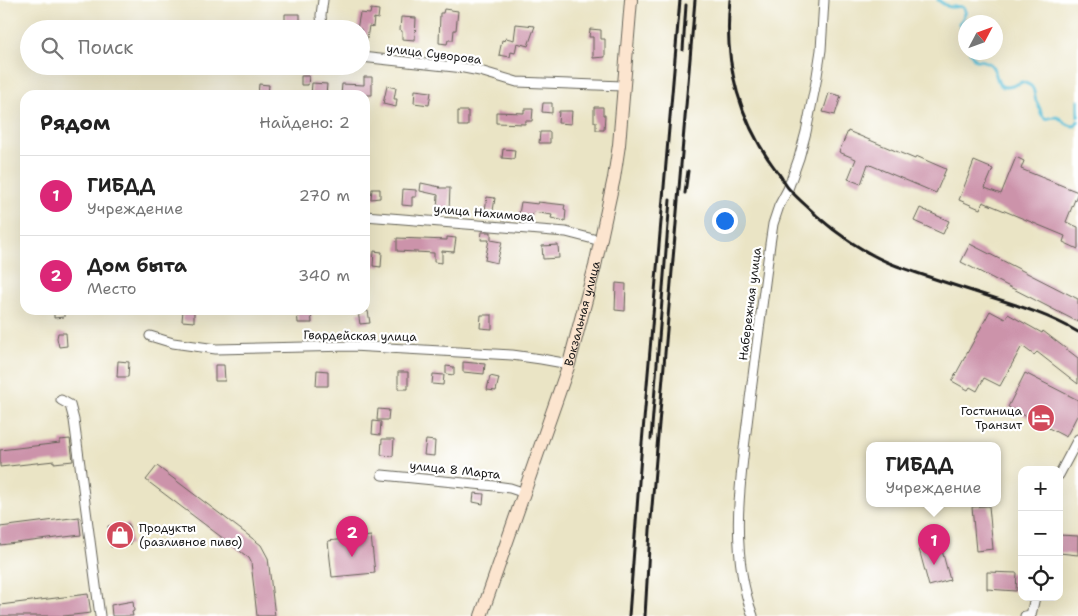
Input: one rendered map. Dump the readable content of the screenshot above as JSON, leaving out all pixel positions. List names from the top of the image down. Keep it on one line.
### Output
{"streets":{"main road":["Вокзальная улица"],"street":["улица Суворова","улица Нахимова","Набережная улица","Гвардейская улица","улица 8 Марта"]},"crossings":[["улица Суворова","Вокзальная улица"],["улица Нахимова","Вокзальная улица"],["Вокзальная улица","Гвардейская улица"],["Вокзальная улица","улица 8 Марта"]],"places":{"hotel":["Гостиница Транзит"],"shop":["Продукты (разливное пиво)"]},"north":"top right","page":{"search":"Поиск","heading":["Рядом","Найдено: 2"],"list":[{"mark":"1","name":"ГИБДД","note":"Учреждение","value":"270 m"},{"mark":"2","name":"Дом быта","note":"Место","value":"340 m"}],"popup":["ГИБДД","Учреждение"],"map_buttons":["+","−"],"pins":["2","1"]}}
